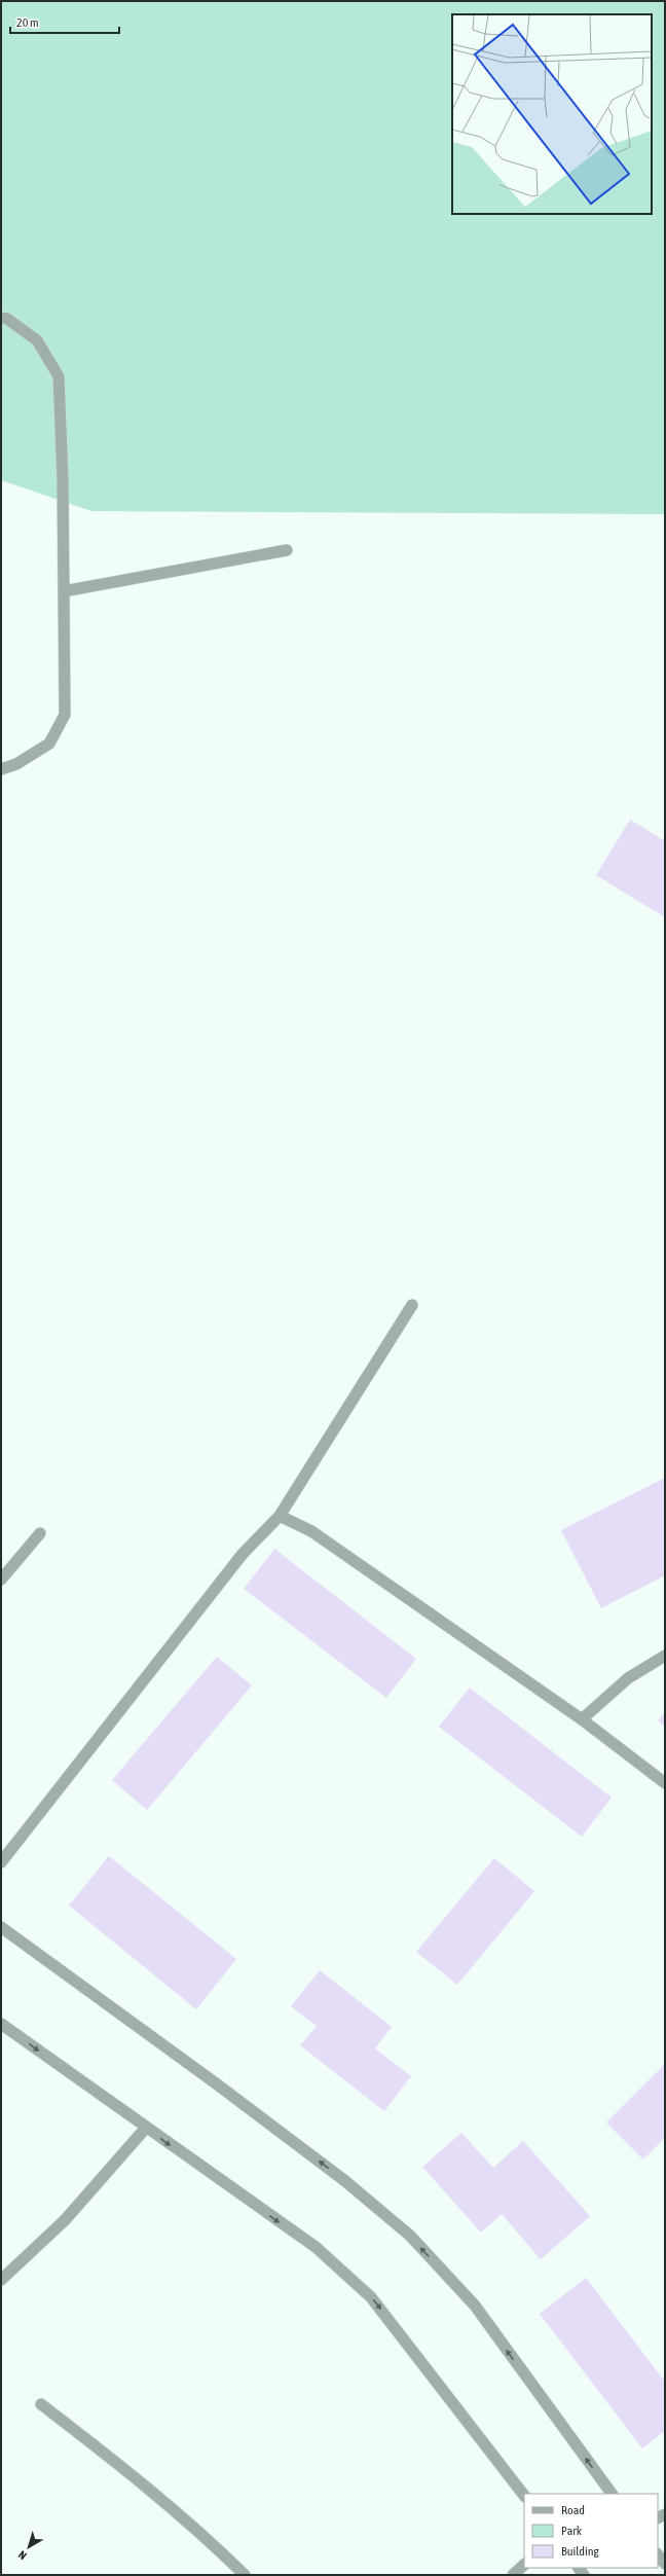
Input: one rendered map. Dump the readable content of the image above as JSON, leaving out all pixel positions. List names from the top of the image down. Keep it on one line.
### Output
{"legend":["Road","Park","Building"],"scale_bar":"20 m","north":"bottom left"}
